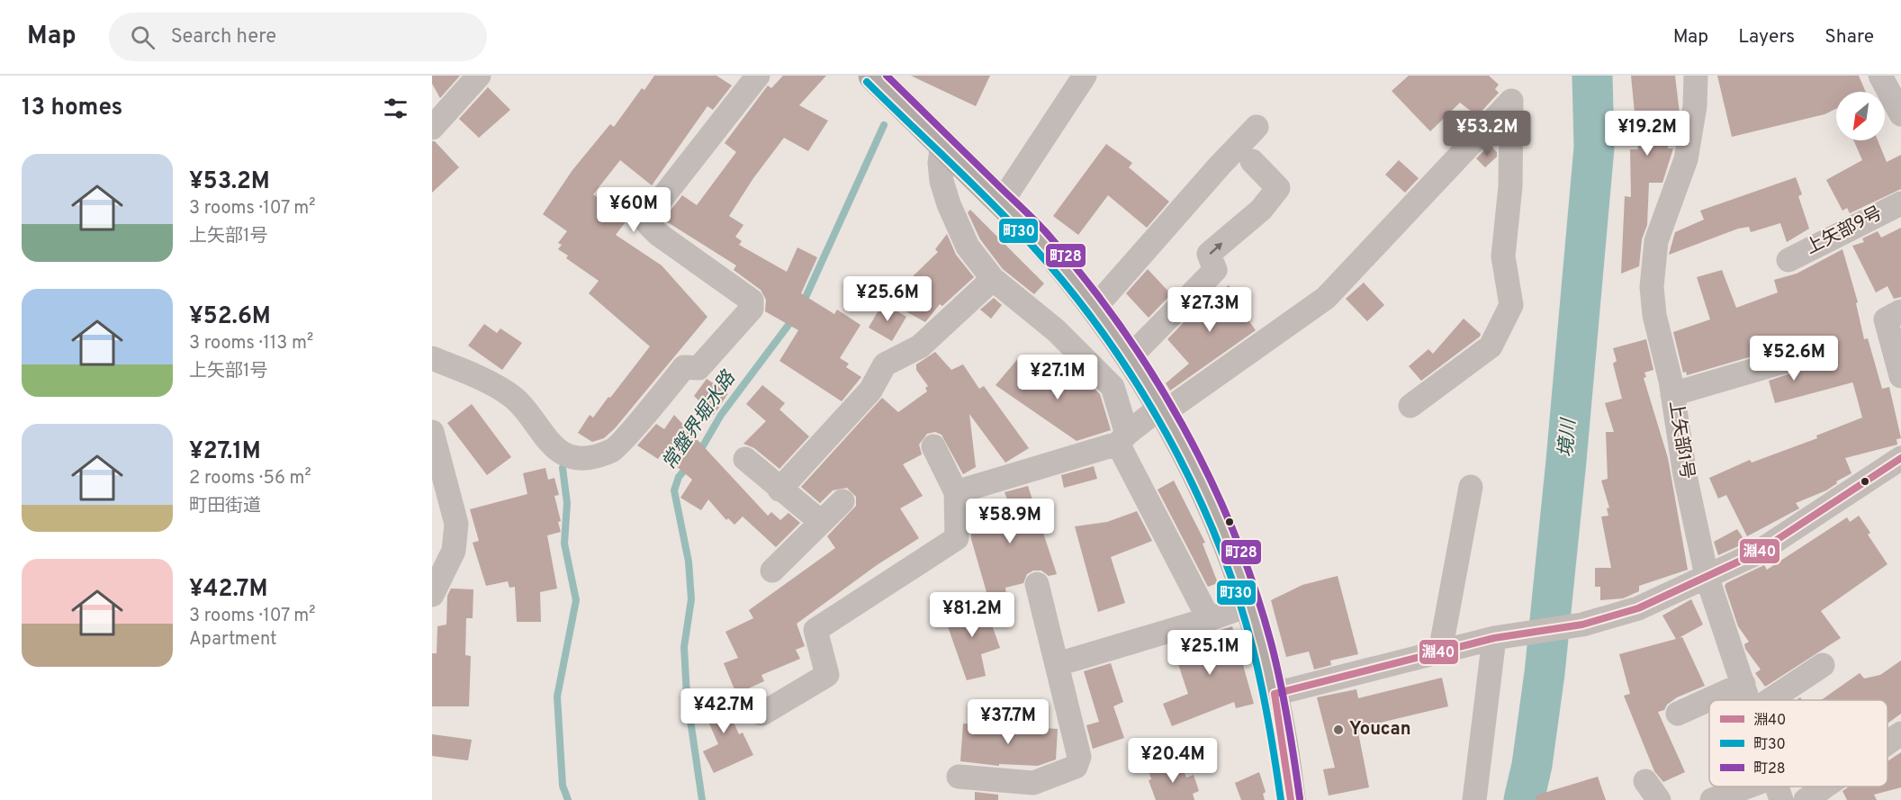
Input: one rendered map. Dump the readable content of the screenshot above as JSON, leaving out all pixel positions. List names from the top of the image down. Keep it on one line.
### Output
{"streets":{"street":["上矢部9号","上矢部1号"]},"water":["常盤界堀水路","境川"],"places":["Youcan"],"lines":["transit line 町28","transit line 町30","transit line 淵40"],"legend":["淵40","町30","町28"],"north":"bottom left","page":{"header":"Map","search":"Search here","nav":["Map","Layers","Share"],"heading":"13 homes","price":["¥53.2M","¥19.2M","¥60M","¥25.6M","¥27.3M","¥52.6M","¥27.1M","¥58.9M","¥81.2M","¥25.1M","¥42.7M","¥37.7M","¥20.4M"],"list":[{"name":"¥53.2M","note":"3 rooms · 107 m² · 上矢部1号"},{"name":"¥52.6M","note":"3 rooms · 113 m² · 上矢部1号"},{"name":"¥27.1M","note":"2 rooms · 56 m² · 町田街道"},{"name":"¥42.7M","note":"3 rooms · 107 m² · Apartment"}]}}
